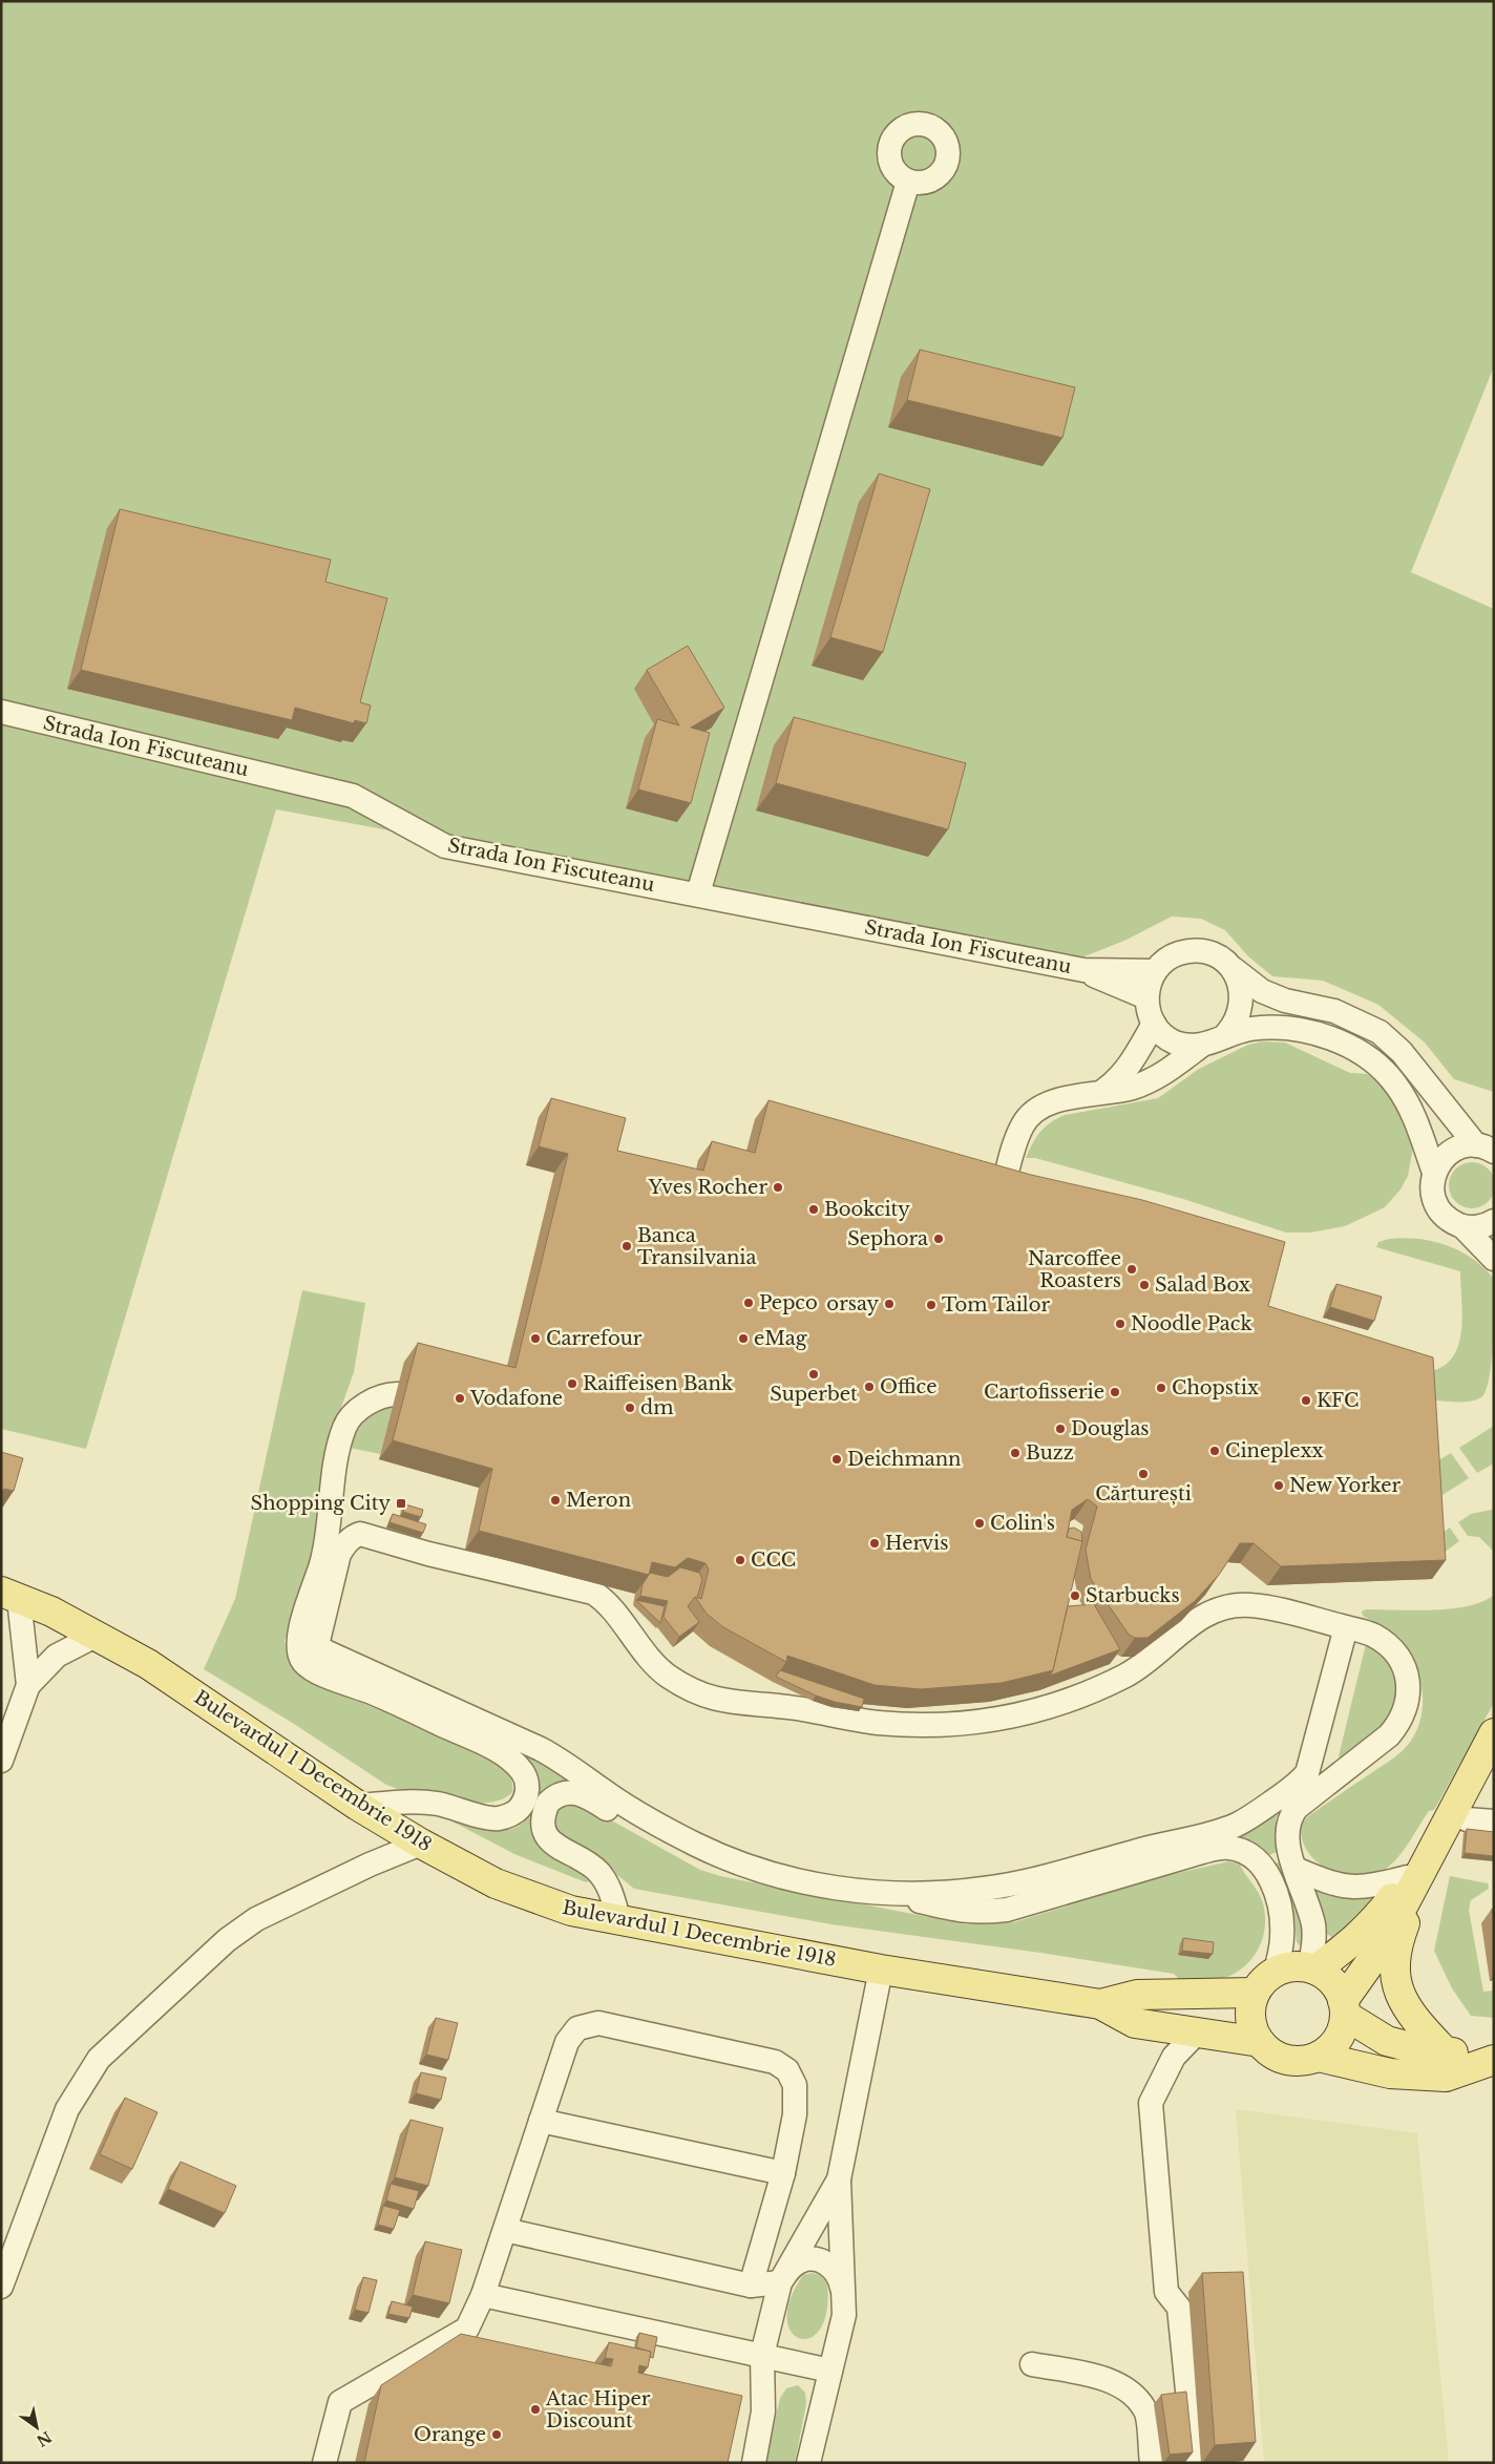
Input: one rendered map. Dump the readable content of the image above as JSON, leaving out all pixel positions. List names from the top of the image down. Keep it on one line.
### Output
{"streets":{"main road":["Bulevardul 1 Decembrie 1918"],"street":["Strada Ion Fiscuteanu"]},"places":{"other":["Yves Rocher","Bookcity","Sephora","Banca Transilvania","Narcoffee Roasters","Salad Box","Pepco","orsay","Tom Tailor","Noodle Pack","Carrefour","eMag","Superbet","Raiffeisen Bank","Office","Chopstix","Cartofisserie","Vodafone","KFC","dm","Douglas","Cineplexx","Buzz","Deichmann","Cărturești","New Yorker","Meron","Colin's","Hervis","CCC","Starbucks","Atac Hiper Discount","Orange"],"transit":["Shopping City"]},"north":"bottom right"}
